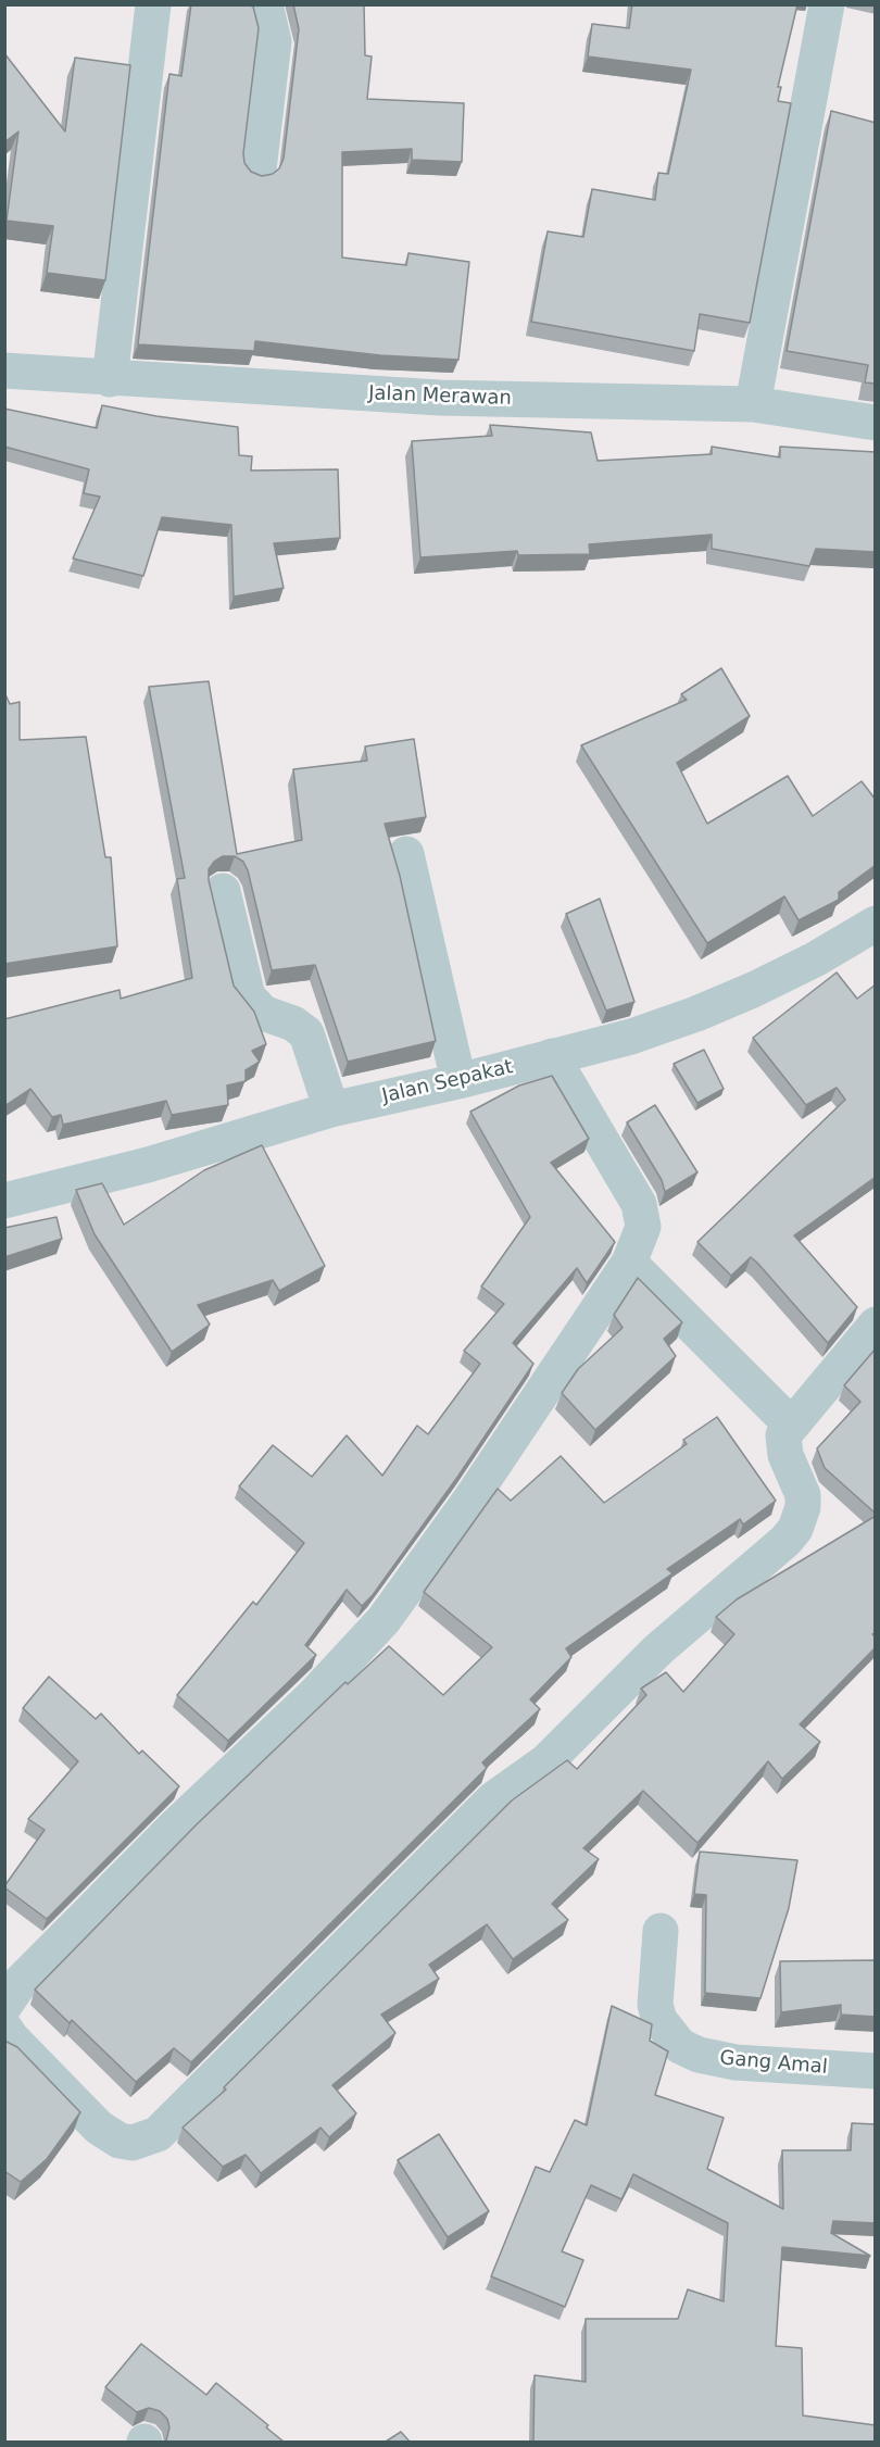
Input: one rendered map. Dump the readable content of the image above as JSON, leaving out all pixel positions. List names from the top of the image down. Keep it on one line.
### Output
{"streets":{"street":["Jalan Merawan","Jalan Sepakat","Gang Amal"]}}
